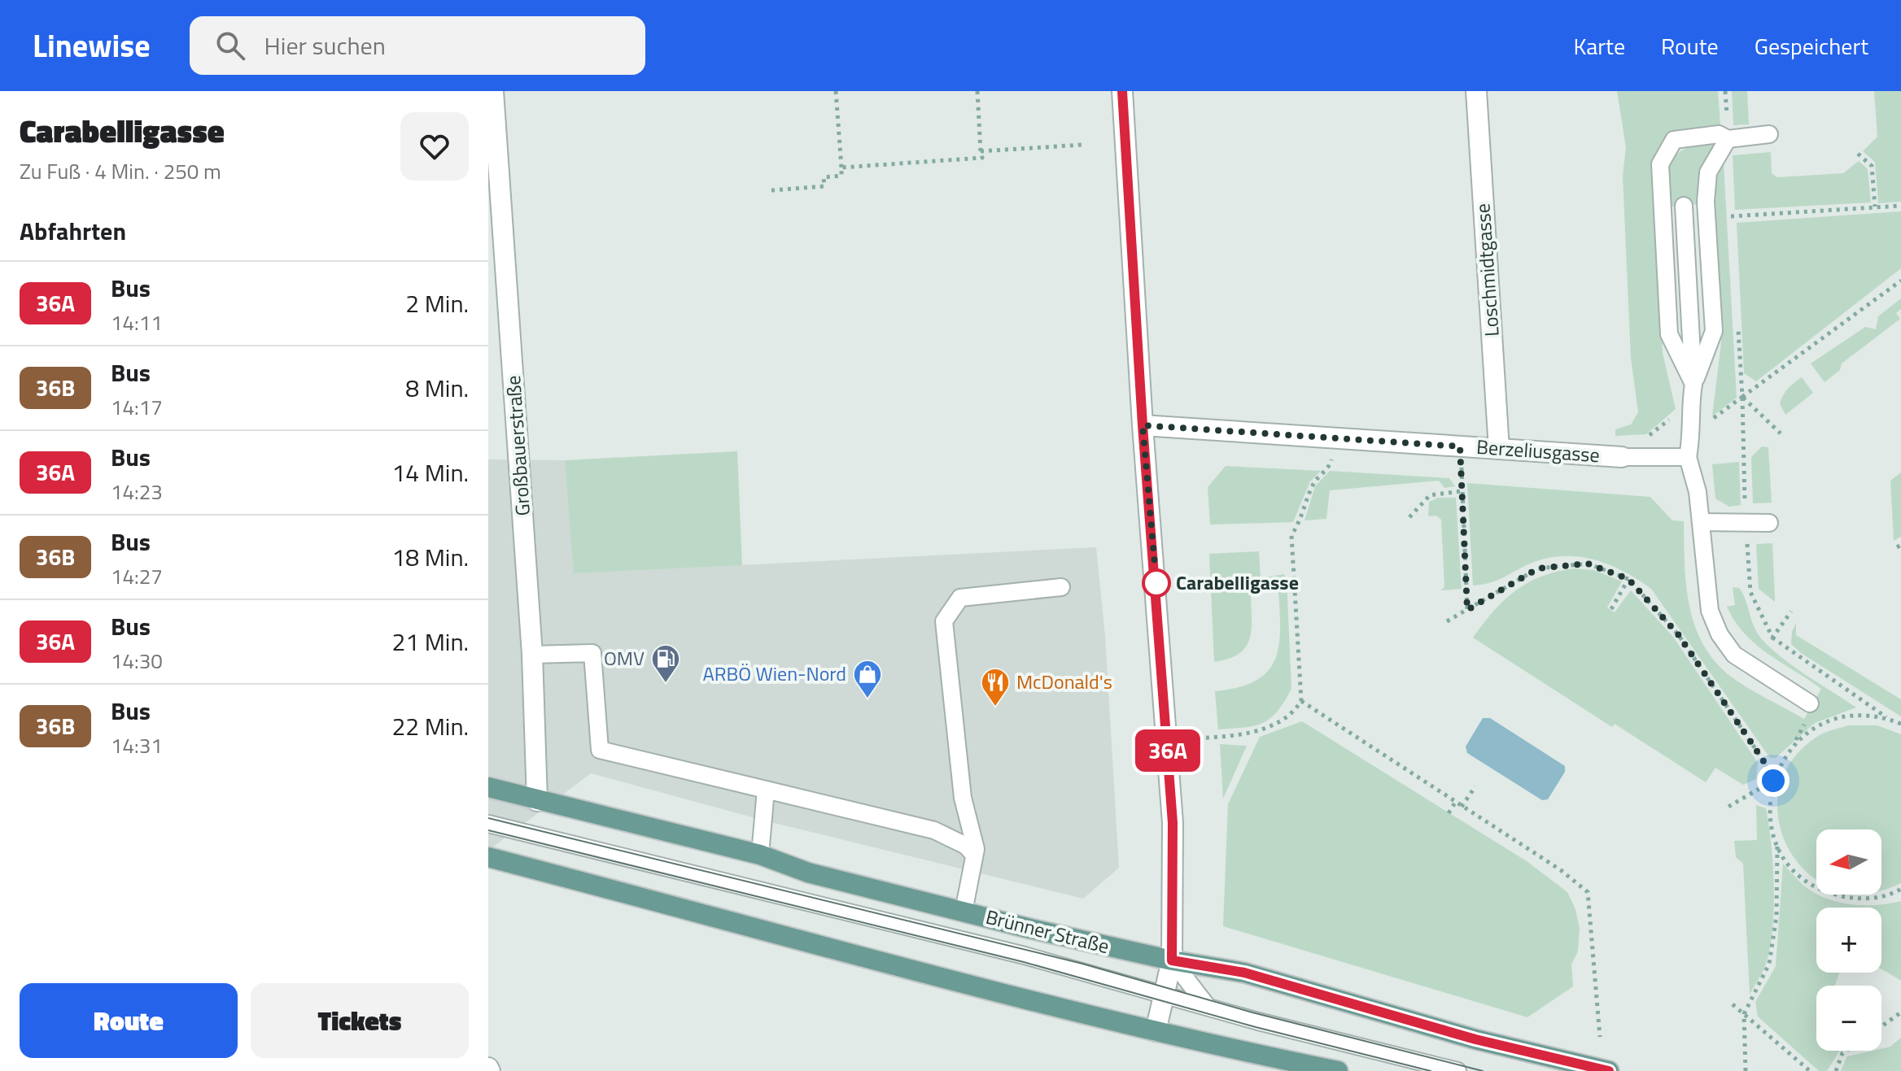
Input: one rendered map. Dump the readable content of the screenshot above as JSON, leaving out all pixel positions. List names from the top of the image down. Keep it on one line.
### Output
{"streets":{"main road":["Brünner Straße"],"street":["Loschmidtgasse","Großbauerstraße","Berzeliusgasse"]},"crossings":[["Loschmidtgasse","Berzeliusgasse"],["Großbauerstraße","Brünner Straße"]],"places":{"other":["Carabelligasse"],"fuel station":["OMV"],"shop":["ARBÖ Wien-Nord"],"restaurant":["McDonald's"]},"lines":["bus line 36A"],"north":"left","page":{"header":"Linewise","search":"Hier suchen","nav":["Karte","Route","Gespeichert"],"heading":[["Carabelligasse","Zu Fuß · 4 Min. · 250 m"],"Abfahrten"],"on_map":"36A","list":[{"mark":"36A","name":"Bus","note":"14:11","value":"2 Min."},{"mark":"36B","name":"Bus","note":"14:17","value":"8 Min."},{"mark":"36A","name":"Bus","note":"14:23","value":"14 Min."},{"mark":"36B","name":"Bus","note":"14:27","value":"18 Min."},{"mark":"36A","name":"Bus","note":"14:30","value":"21 Min."},{"mark":"36B","name":"Bus","note":"14:31","value":"22 Min."}],"map_buttons":["+","−"],"buttons":["Route","Tickets"]}}
